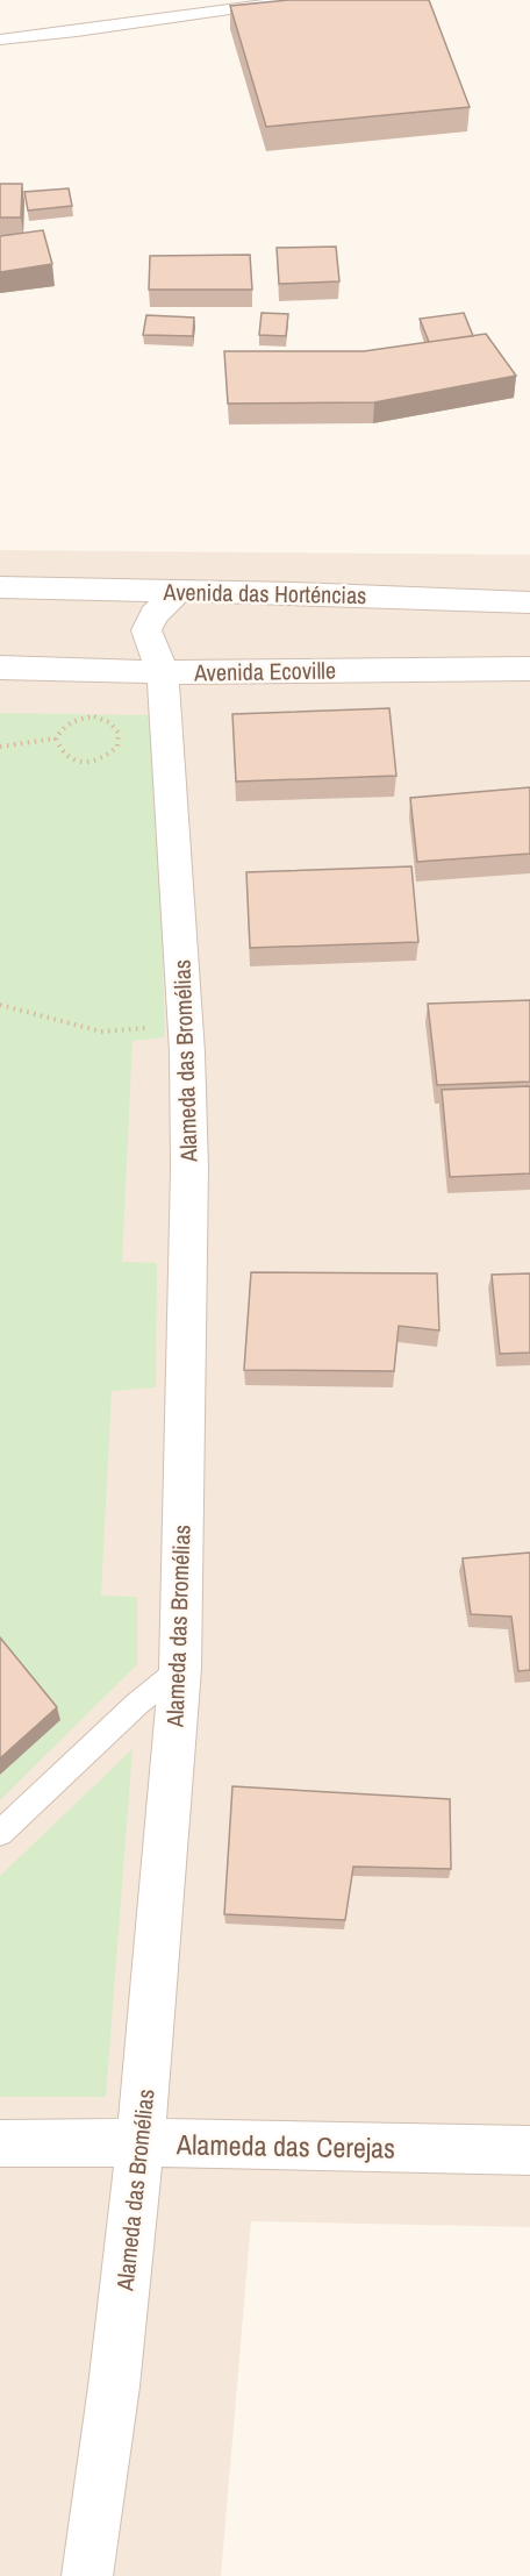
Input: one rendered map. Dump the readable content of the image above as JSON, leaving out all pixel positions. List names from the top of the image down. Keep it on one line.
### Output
{"streets":{"street":["Avenida das Horténcias","Avenida Ecoville","Alameda das Bromélias","Alameda das Cerejas"]},"crossings":[["Avenida das Horténcias","Alameda das Bromélias"],["Avenida Ecoville","Alameda das Bromélias"],["Alameda das Bromélias","Alameda das Cerejas"]]}
